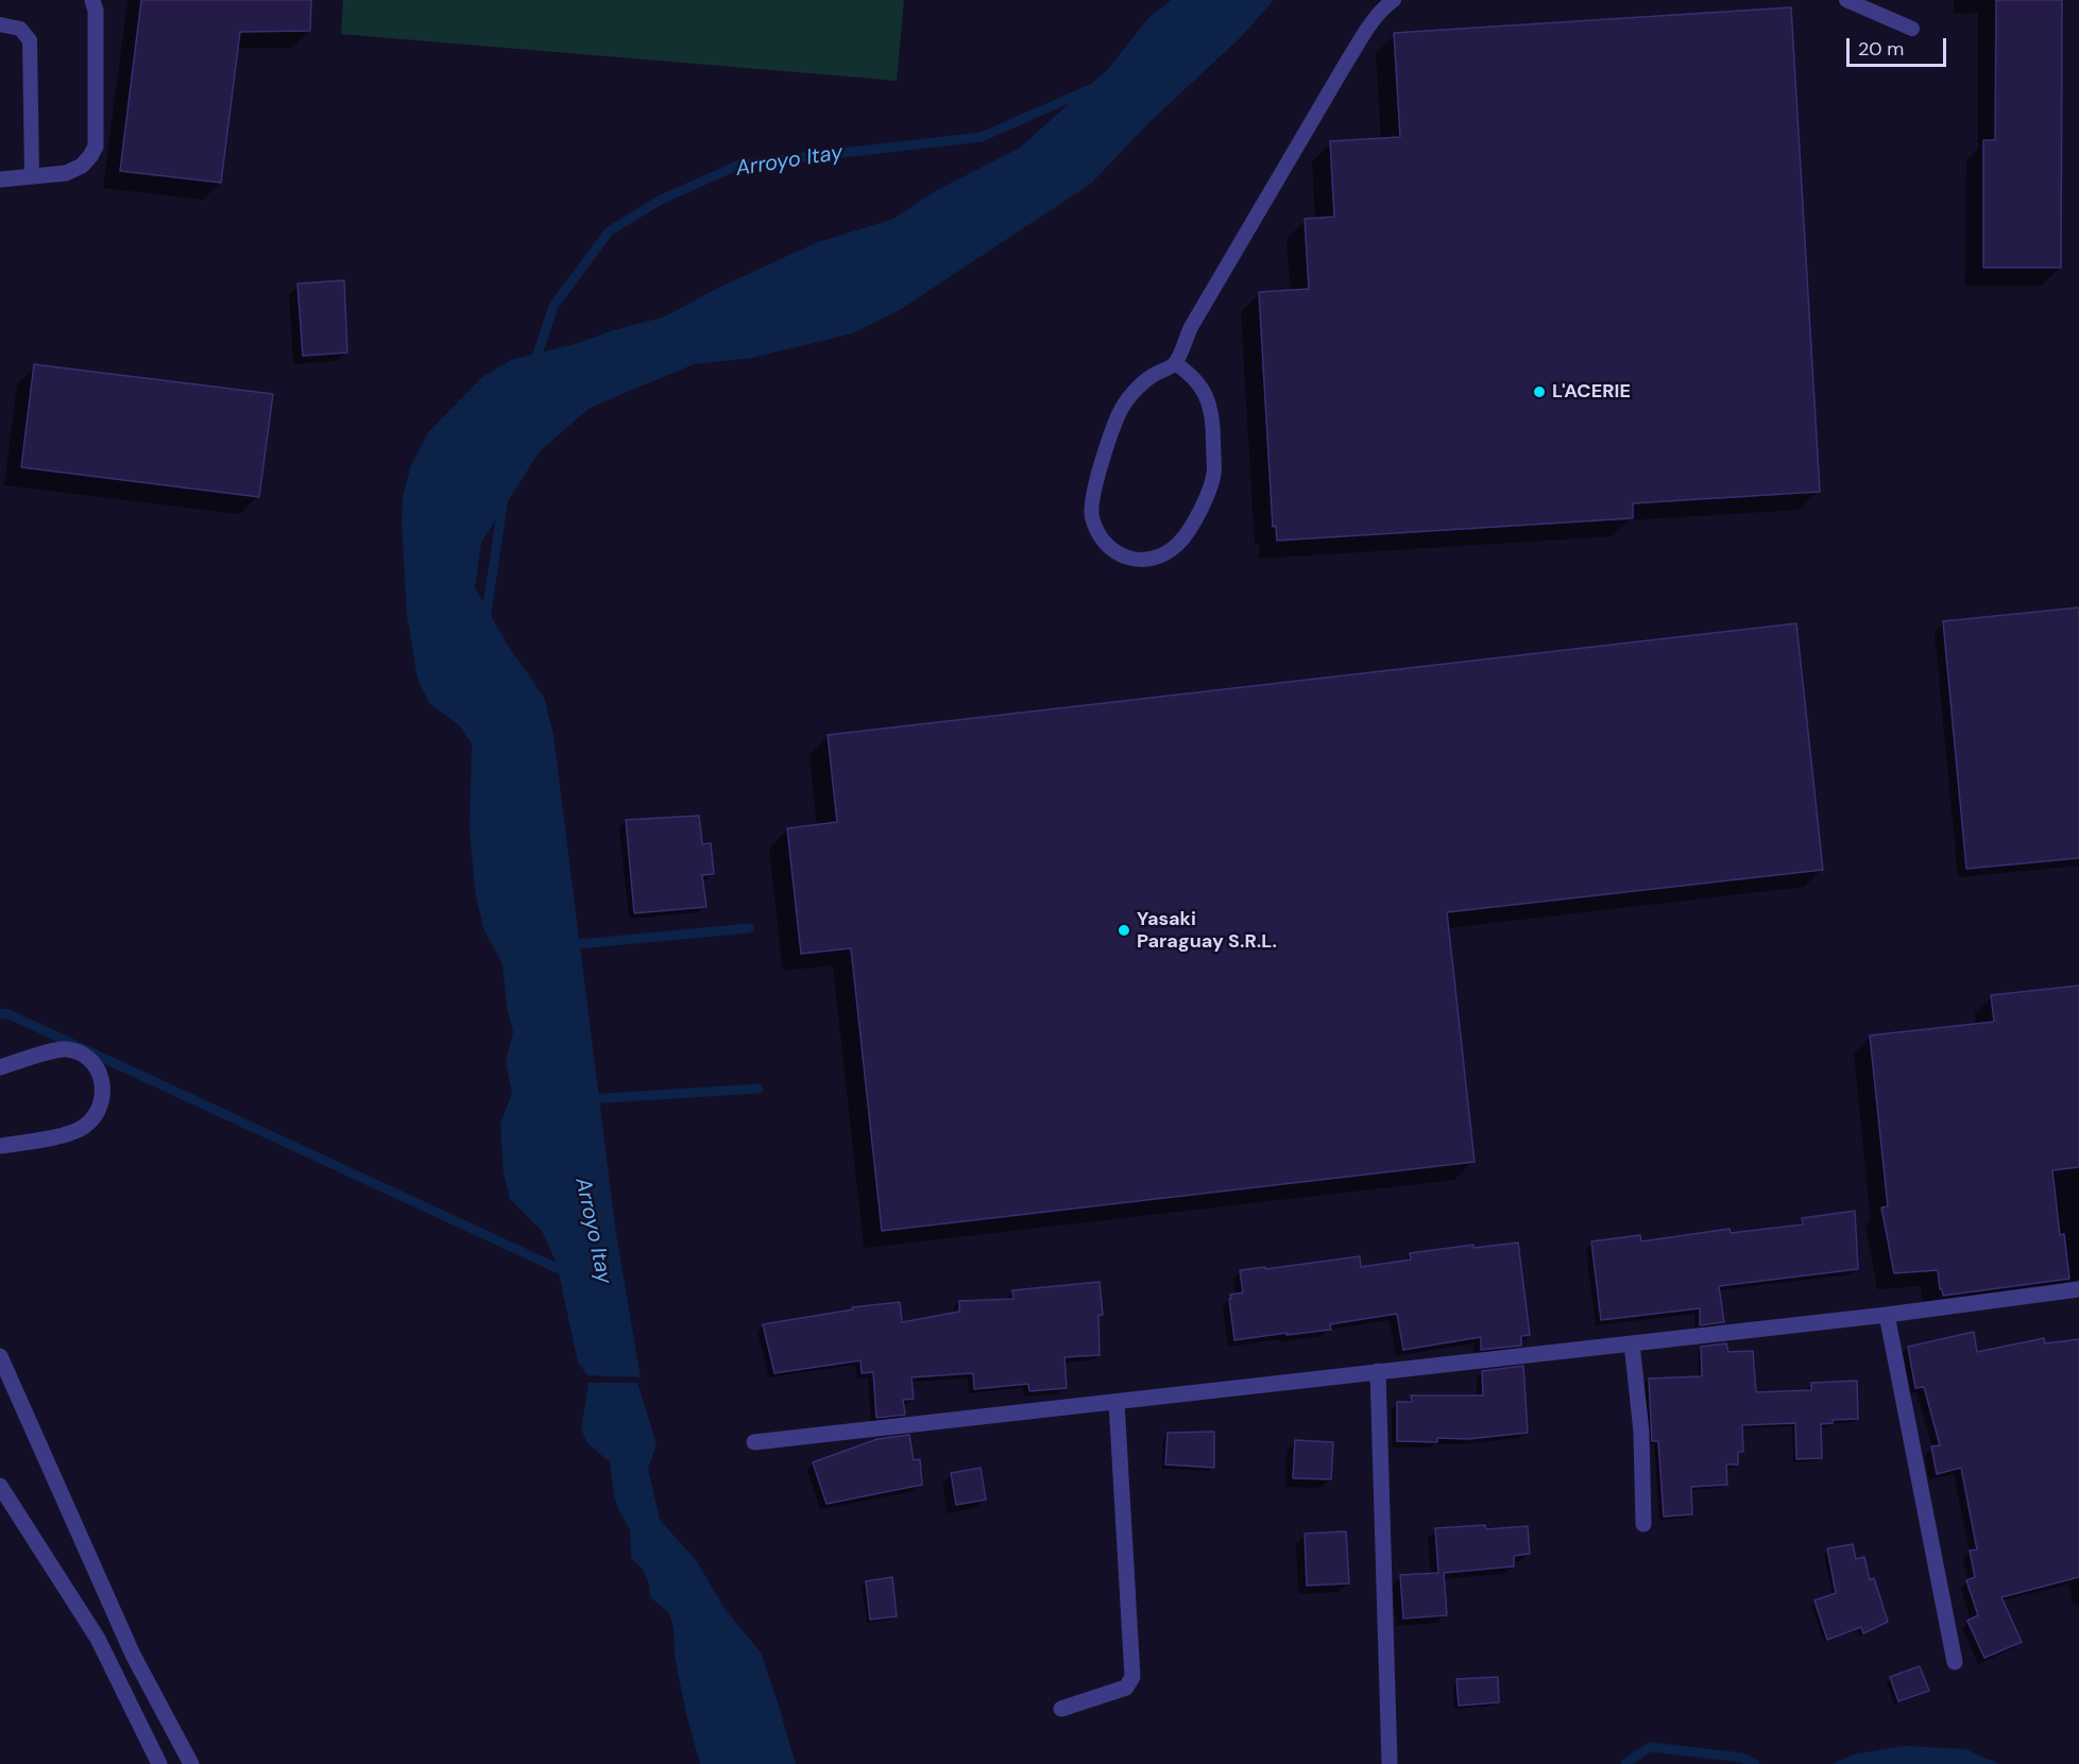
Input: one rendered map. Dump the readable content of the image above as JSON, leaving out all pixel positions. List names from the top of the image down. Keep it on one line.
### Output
{"water":["Arroyo Itay"],"places":["L'ACERIE","Yasaki Paraguay S.R.L."],"scale_bar":"20 m"}
